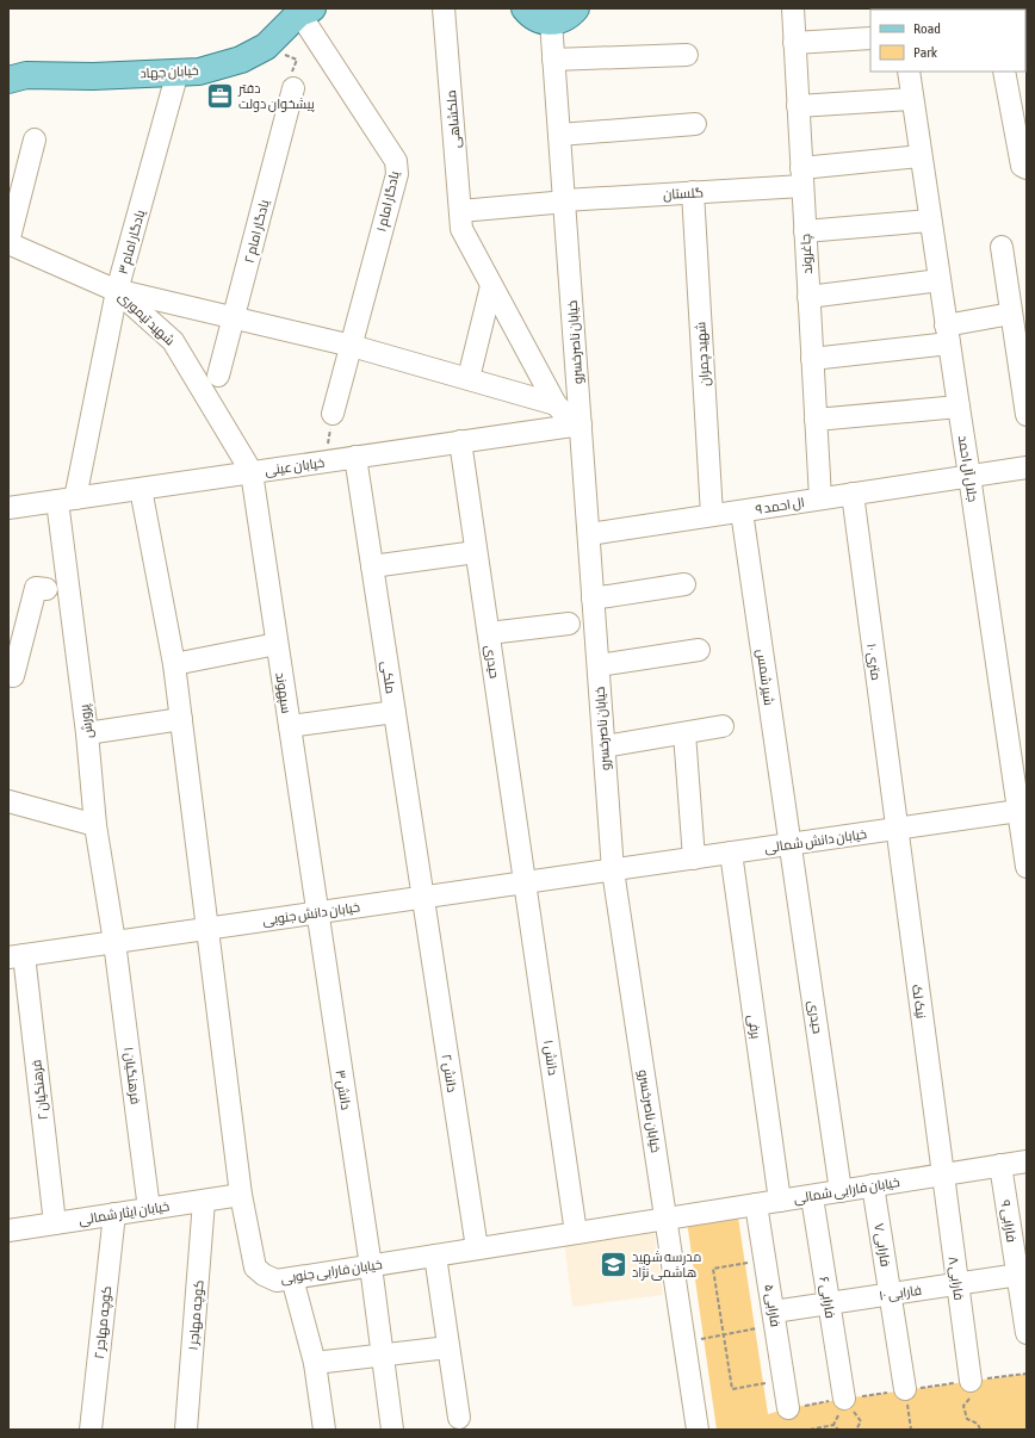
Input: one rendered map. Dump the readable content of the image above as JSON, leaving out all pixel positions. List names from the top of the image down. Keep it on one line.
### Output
{"streets":{"main road":["خیابان جهاد"],"street":["ملکشاهی","گلستان","یادگار امام ۱","یادگار امام ۲","یادگار امام ۳","چاغروند","شهید تیموری","خیابان ناصرخسرو","شهید چمران","خیابان عینی","جلال آل احمد","ال احمد ۹","حیدری","۱۰ متری","ملکی","شیر شمس","سپهوند","پرورش","خیابان دانش شمالی","خیابان دانش جنوبی","نیک لک","برفی","دانش ۱","دانش ۲","فرهنگیان ۱","فرهنگیان ۲","دانش ۳","خیابان فارابی شمالی","خیابان ایثار شمالی","فارابی ۹","فارابی ۷","خیابان فارابی جنوبی","فارابی ۸","فارابی ۱۰","فارابی ۶","فارابی ۵","کوچه مهاجر ۱","کوچه مهاجر ۲"]},"crossings":[["خیابان جهاد","یادگار امام ۱"],["خیابان جهاد","یادگار امام ۳"],["ملکشاهی","گلستان"],["گلستان","چاغروند"],["گلستان","خیابان ناصرخسرو"],["گلستان","شهید چمران"],["گلستان","جلال آل احمد"],["یادگار امام ۳","شهید تیموری"],["یادگار امام ۳","خیابان عینی"],["یادگار امام ۳","پرورش"],["چاغروند","ال احمد ۹"],["شهید تیموری","خیابان عینی"],["شهید تیموری","سپهوند"],["خیابان ناصرخسرو","خیابان عینی"],["خیابان ناصرخسرو","ال احمد ۹"],["خیابان ناصرخسرو","خیابان دانش شمالی"],["خیابان ناصرخسرو","خیابان دانش جنوبی"],["خیابان ناصرخسرو","خیابان فارابی شمالی"],["خیابان ناصرخسرو","خیابان فارابی جنوبی"],["شهید چمران","ال احمد ۹"],["خیابان عینی","حیدری"],["خیابان عینی","ملکی"],["خیابان عینی","سپهوند"],["خیابان عینی","پرورش"],["جلال آل احمد","ال احمد ۹"],["جلال آل احمد","خیابان دانش شمالی"],["ال احمد ۹","۱۰ متری"],["ال احمد ۹","شیر شمس"],["حیدری","شیر شمس"],["حیدری","خیابان دانش شمالی"],["حیدری","خیابان دانش جنوبی"],["حیدری","دانش ۱"],["حیدری","خیابان فارابی شمالی"],["۱۰ متری","خیابان دانش شمالی"],["۱۰ متری","نیک لک"],["ملکی","خیابان دانش جنوبی"],["ملکی","دانش ۲"],["شیر شمس","خیابان دانش شمالی"],["سپهوند","خیابان دانش جنوبی"],["سپهوند","دانش ۳"],["پرورش","خیابان دانش جنوبی"],["پرورش","فرهنگیان ۱"],["خیابان دانش شمالی","خیابان دانش جنوبی"],["خیابان دانش شمالی","نیک لک"],["خیابان دانش شمالی","برفی"],["خیابان دانش جنوبی","دانش ۱"],["خیابان دانش جنوبی","دانش ۲"],["خیابان دانش جنوبی","فرهنگیان ۱"],["خیابان دانش جنوبی","فرهنگیان ۲"],["خیابان دانش جنوبی","دانش ۳"],["خیابان دانش جنوبی","خیابان فارابی جنوبی"],["نیک لک","خیابان فارابی شمالی"],["نیک لک","فارابی ۸"],["برفی","خیابان فارابی شمالی"],["دانش ۱","خیابان فارابی جنوبی"],["دانش ۲","خیابان فارابی جنوبی"],["فرهنگیان ۱","خیابان ایثار شمالی"],["فرهنگیان ۲","خیابان ایثار شمالی"],["دانش ۳","خیابان فارابی جنوبی"],["خیابان فارابی شمالی","فارابی ۹"],["خیابان فارابی شمالی","فارابی ۷"],["خیابان فارابی شمالی","خیابان فارابی جنوبی"],["خیابان فارابی شمالی","فارابی ۸"],["خیابان فارابی شمالی","فارابی ۵"],["خیابان ایثار شمالی","خیابان فارابی جنوبی"],["خیابان ایثار شمالی","کوچه مهاجر ۱"],["خیابان ایثار شمالی","کوچه مهاجر ۲"],["فارابی ۹","فارابی ۱۰"],["فارابی ۷","فارابی ۱۰"],["فارابی ۸","فارابی ۱۰"],["فارابی ۱۰","فارابی ۶"],["فارابی ۱۰","فارابی ۵"]],"places":{"office":["دفتر پیشخوان دولت"],"school or university":["مدرسه شهید ه‍اشمی نژاد"]},"legend":["Road","Park"]}
